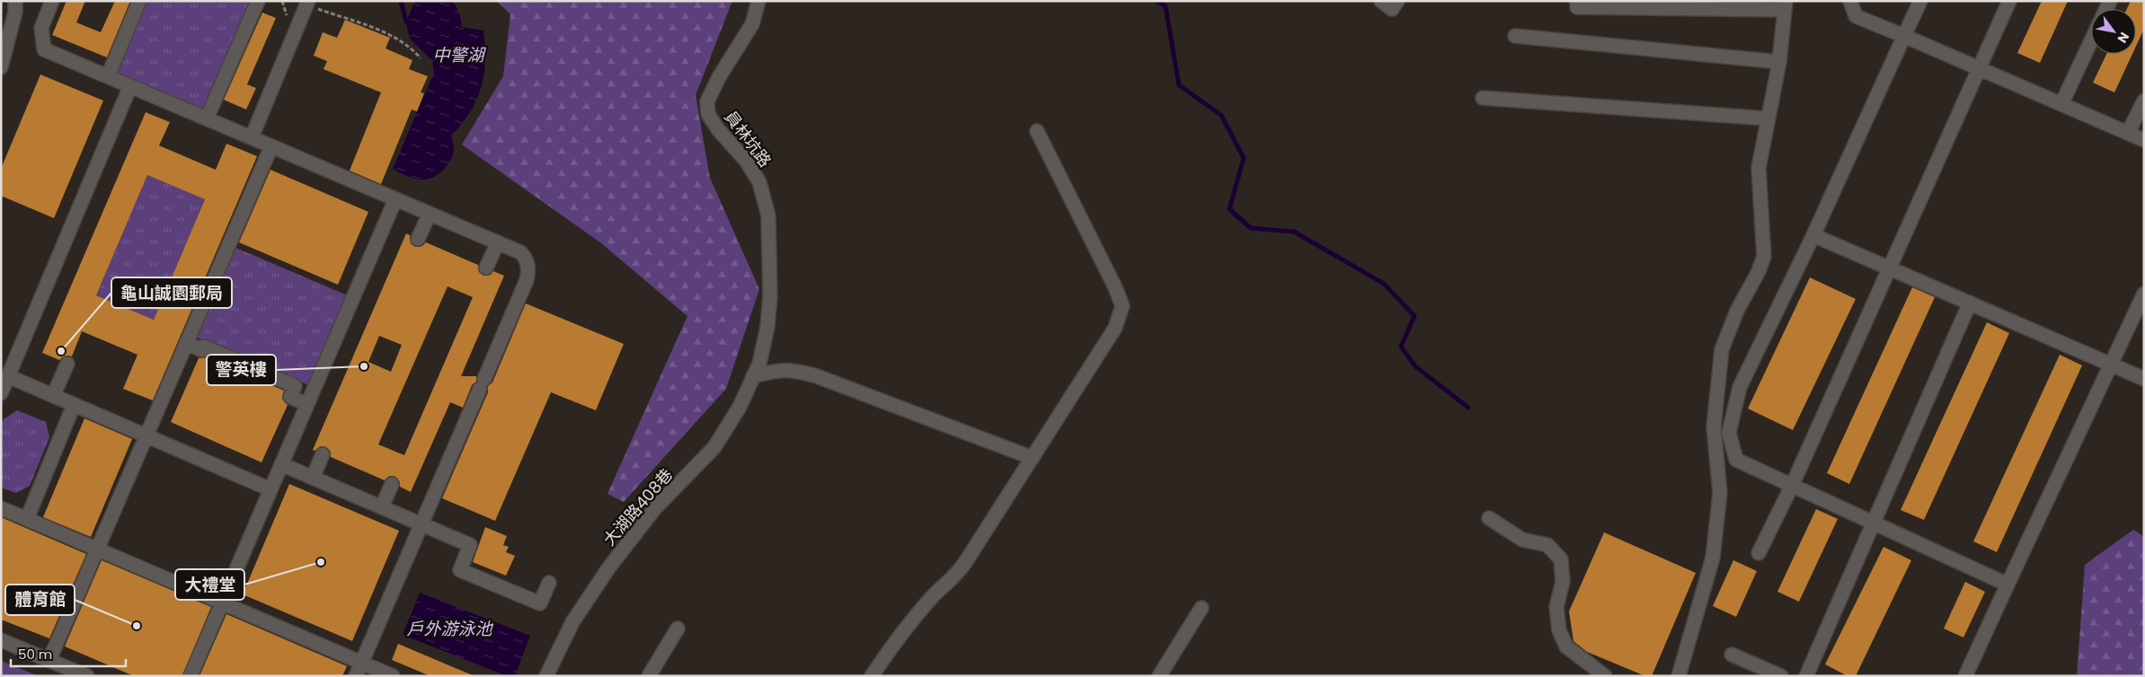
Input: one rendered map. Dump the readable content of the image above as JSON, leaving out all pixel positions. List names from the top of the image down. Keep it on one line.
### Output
{"streets":{"street":["員林坑路","大湖路408巷"]},"crossings":[["員林坑路","大湖路408巷"]],"water":["中警湖","戶外游泳池"],"places":["龜山誠園郵局","警英樓","大禮堂","體育館"],"scale_bar":"50 m","north":"bottom right"}
